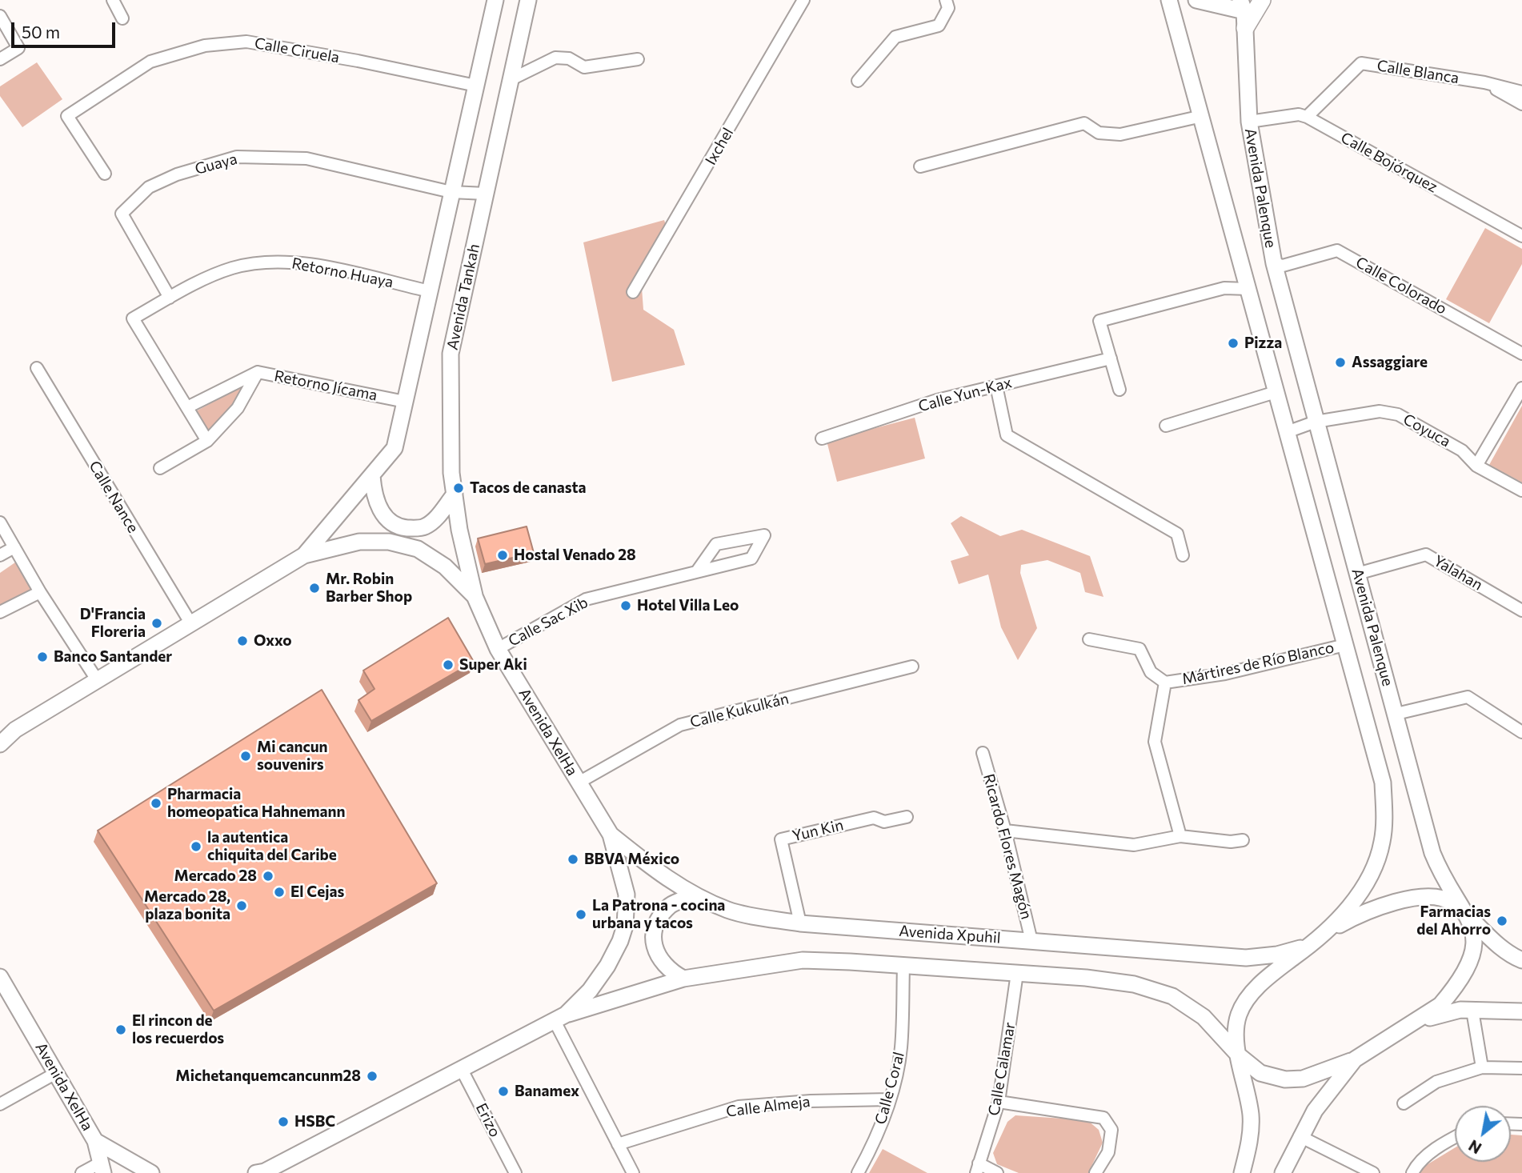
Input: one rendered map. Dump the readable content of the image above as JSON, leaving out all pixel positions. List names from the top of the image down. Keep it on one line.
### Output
{"streets":{"street":["Calle Ciruela","Calle Blanca","Ixchel","Calle Bojórquez","Guaya","Avenida Palenque","Retorno Huaya","Calle Colorado","Avenida Tankah","Retorno Jícama","Calle Yun-Kax","Coyuca","Calle Nance","Yalahan","Calle Sac Xib","Mártires de Río Blanco","Calle Kukulkán","Avenida XelHa","Yun Kin","Ricardo Flores Magón","Avenida Xpuhil","Calle Calamar","Calle Coral","Calle Almeja","Erizo"]},"crossings":[["Calle Blanca","Calle Bojórquez"],["Calle Bojórquez","Avenida Palenque"],["Guaya","Retorno Huaya"],["Avenida Palenque","Calle Colorado"],["Avenida Palenque","Coyuca"],["Avenida Palenque","Yalahan"],["Avenida Palenque","Mártires de Río Blanco"],["Avenida Palenque","Avenida Xpuhil"],["Retorno Huaya","Retorno Jícama"],["Avenida Tankah","Avenida XelHa"],["Calle Nance","Avenida XelHa"],["Calle Sac Xib","Avenida XelHa"],["Calle Kukulkán","Avenida XelHa"],["Avenida XelHa","Avenida Xpuhil"],["Avenida XelHa","Erizo"],["Yun Kin","Avenida Xpuhil"],["Ricardo Flores Magón","Avenida Xpuhil"],["Calle Coral","Calle Almeja"]],"places":["Pizza","Assaggiare","Tacos de canasta","Hostal Venado 28","Mr. Robin Barber Shop","Hotel Villa Leo","D'Francia Floreria","Oxxo","Banco Santander","Super Aki","Mi cancun souvenirs","Pharmacia homeopatica Hahnemann","la autentica chiquita del Caribe","BBVA México","Mercado 28","El Cejas","Mercado 28, plaza bonita","La Patrona - cocina urbana y tacos","Farmacias del Ahorro","El rincon de los recuerdos","Michetanquemcancunm28","Banamex","HSBC"],"scale_bar":"50 m","north":"bottom left"}
